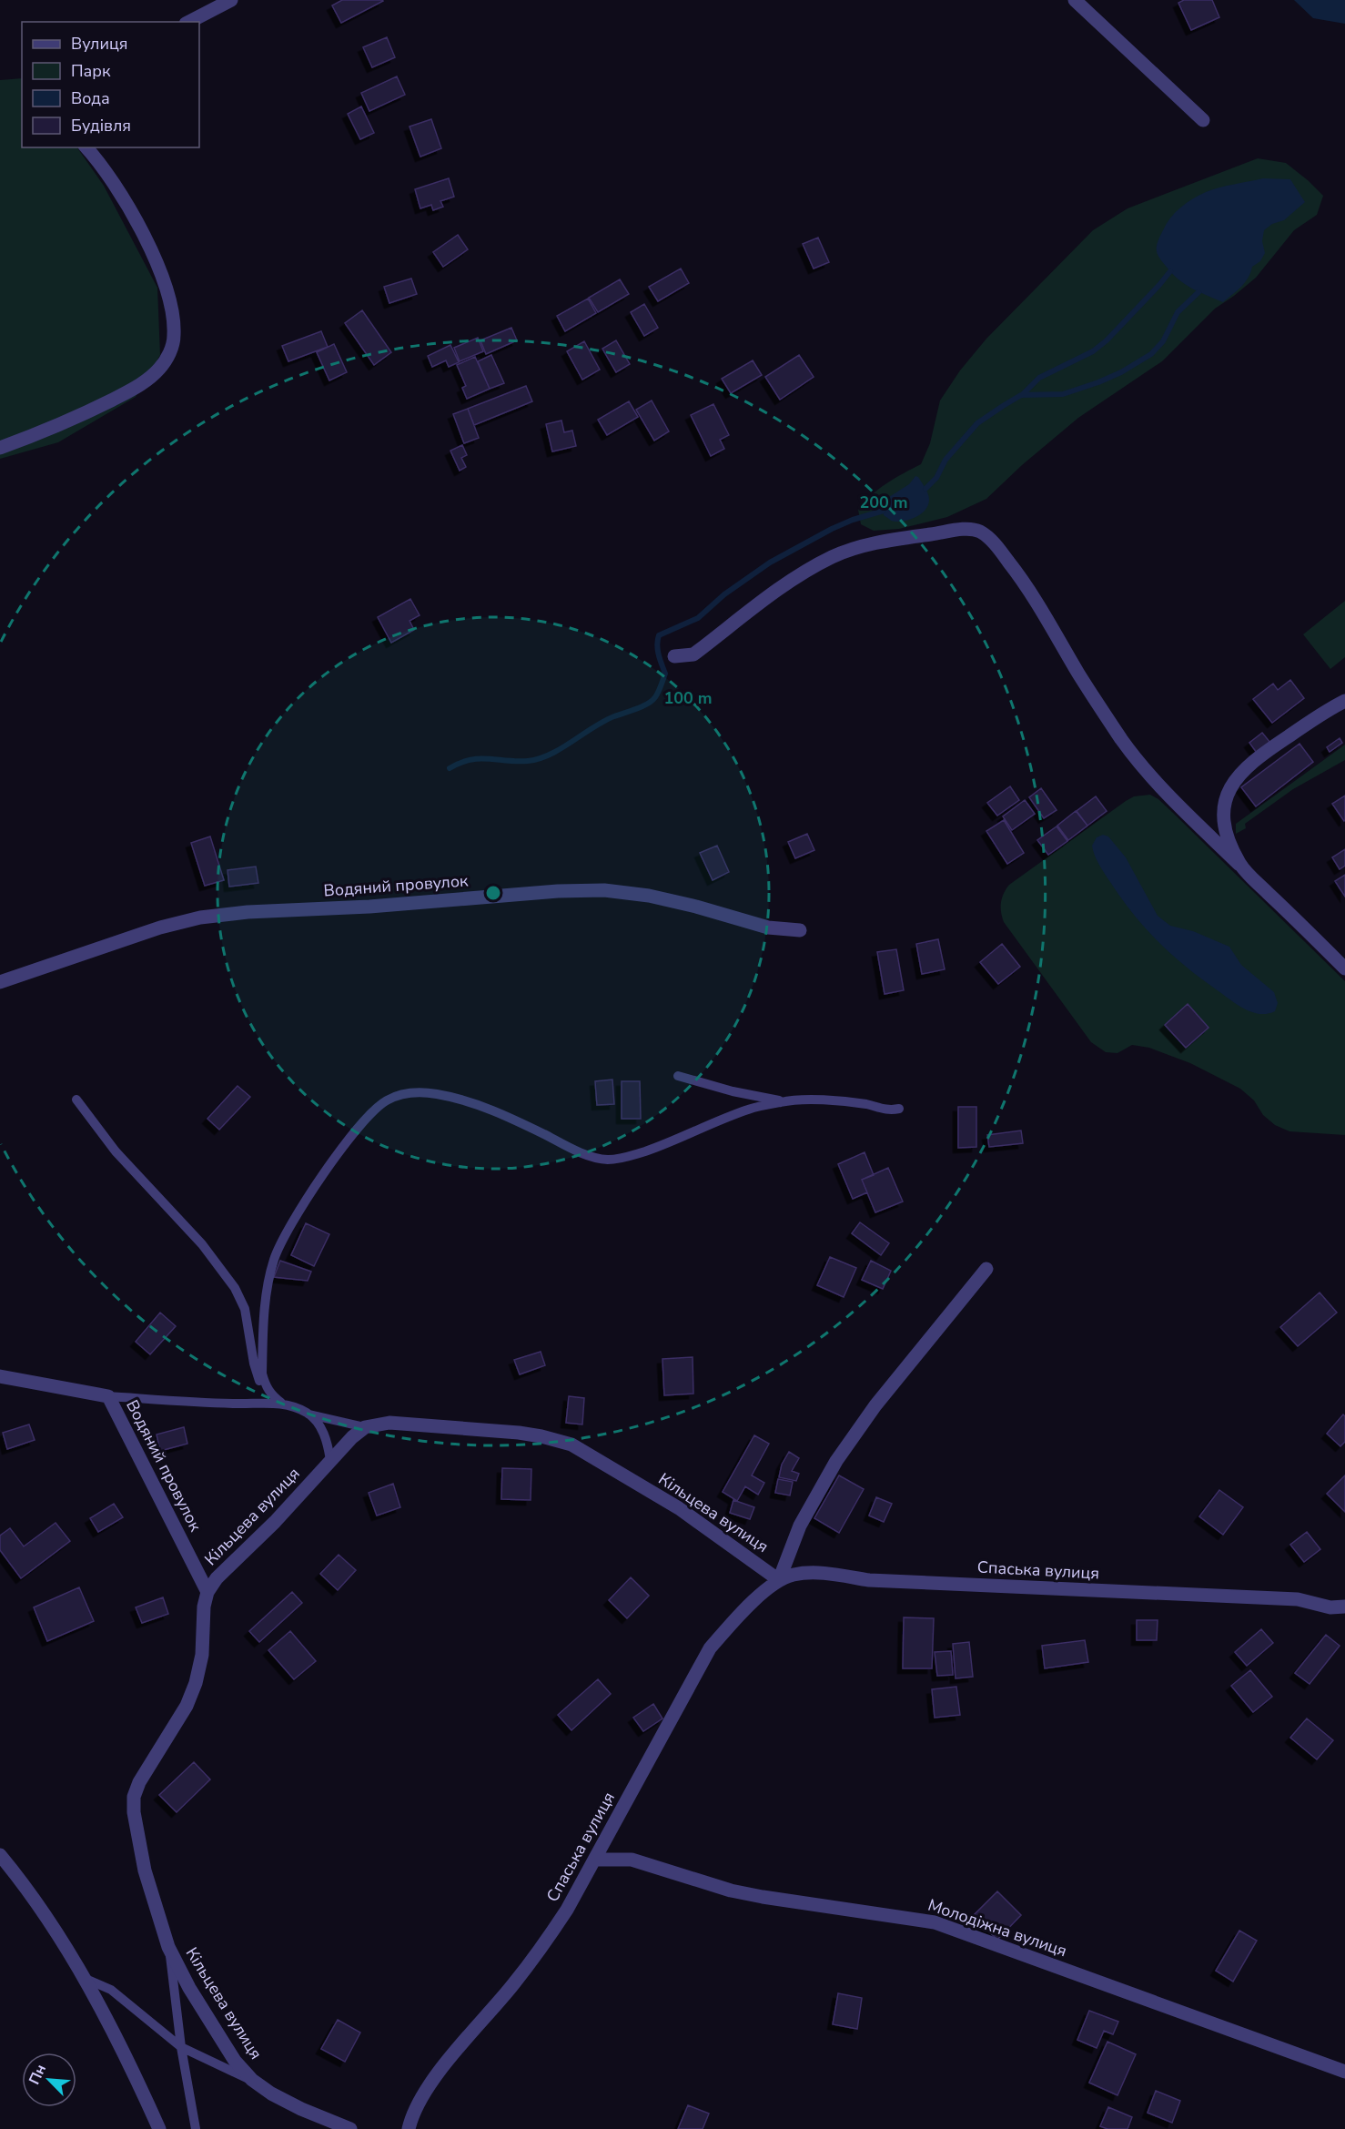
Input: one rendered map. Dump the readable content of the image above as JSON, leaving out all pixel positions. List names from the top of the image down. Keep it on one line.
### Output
{"streets":{"street":["Водяний провулок","Кільцева вулиця","Спаська вулиця","Молодіжна вулиця"]},"crossings":[["Водяний провулок","Кільцева вулиця"],["Кільцева вулиця","Спаська вулиця"],["Спаська вулиця","Молодіжна вулиця"]],"legend":["Вулиця","Парк","Вода","Будівля"],"north":"top left","rings":["200 m","100 m"]}
